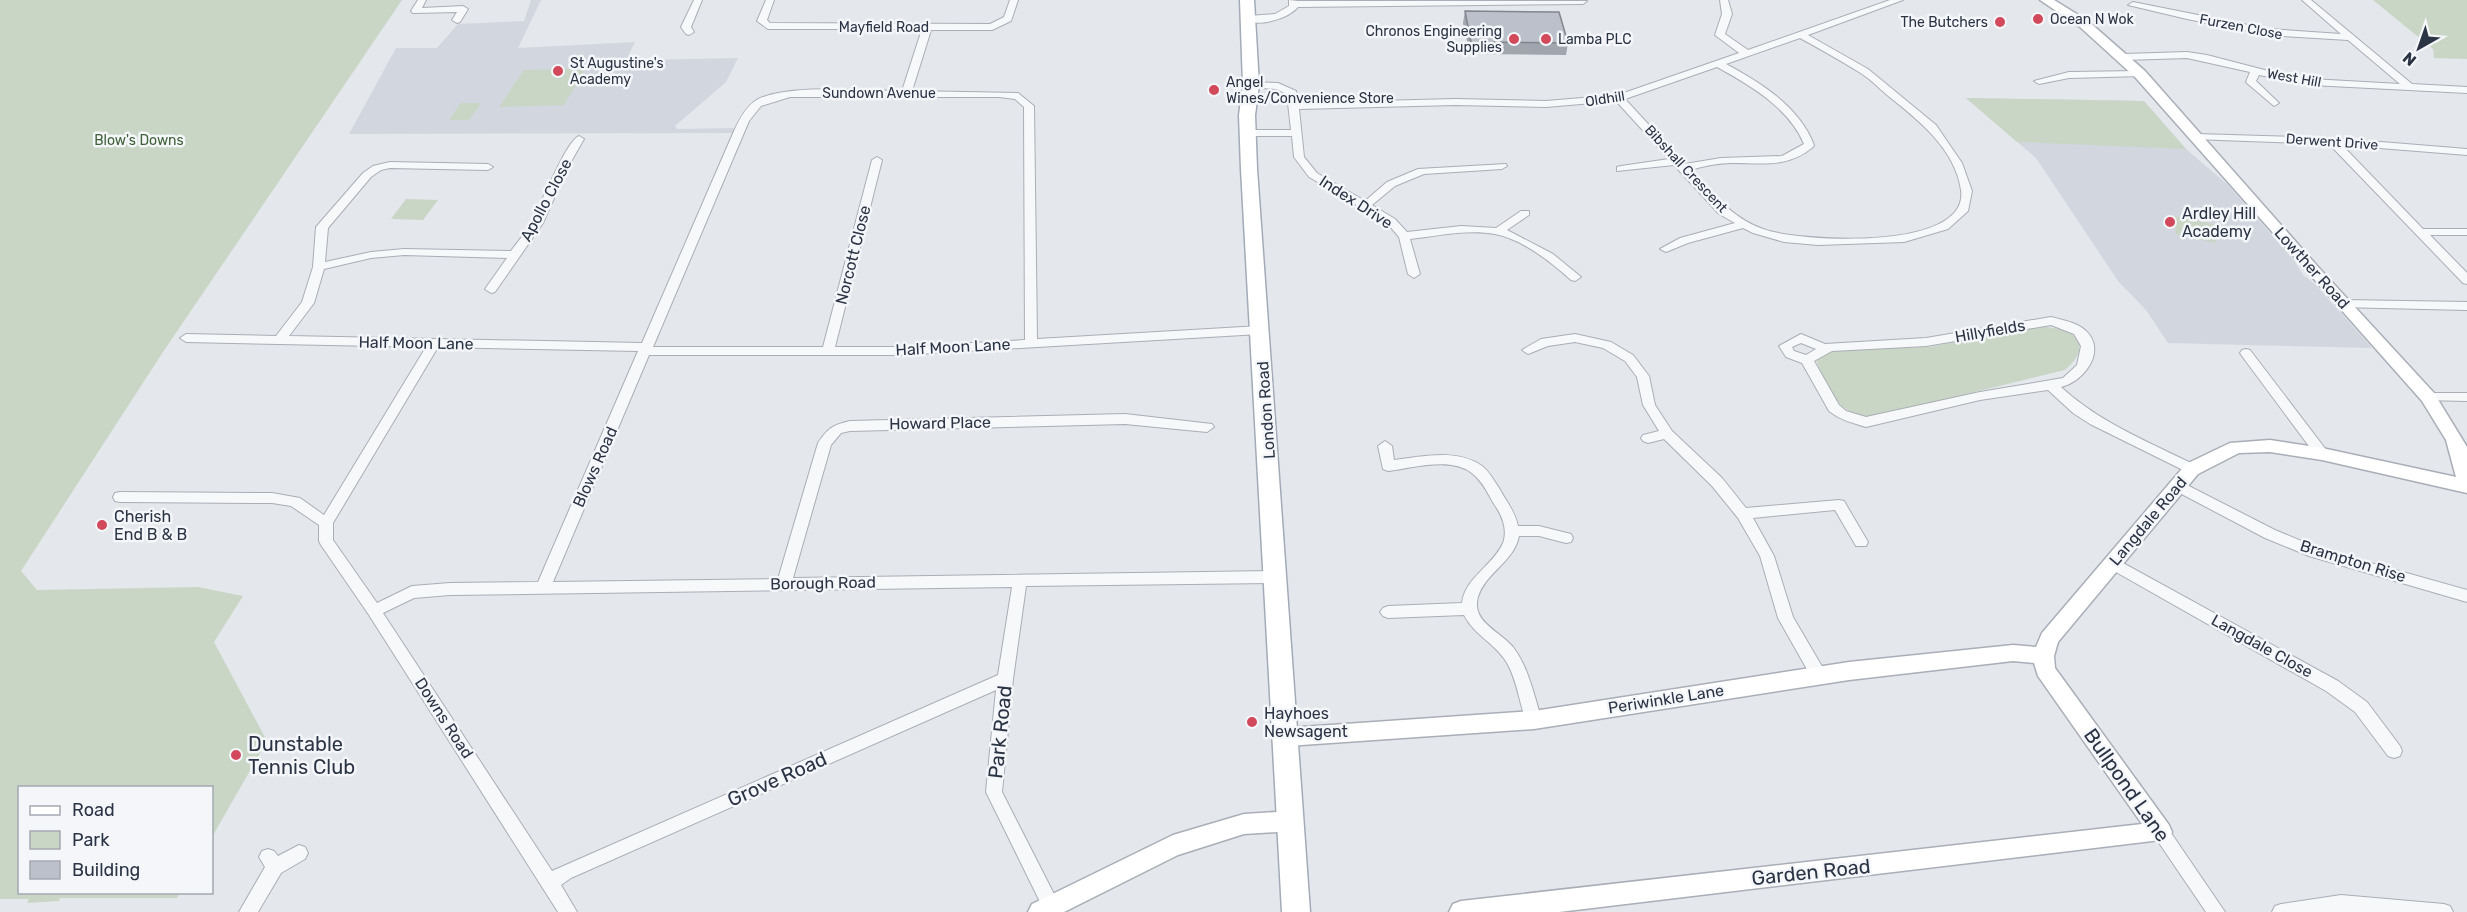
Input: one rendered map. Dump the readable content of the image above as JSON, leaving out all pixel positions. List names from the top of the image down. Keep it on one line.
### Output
{"streets":{"main road":["London Road"],"street":["Mayfield Road","Furzen Close","West Hill","Sundown Avenue","Oldhill","Derwent Drive","Bibshall Crescent","Apollo Close","Index Drive","Norcott Close","Lowther Road","Hillyfields","Half Moon Lane","Howard Place","Blows Road","Langdale Road","Brampton Rise","Borough Road","Langdale Close","Periwinkle Lane","Downs Road","Park Road","Grove Road","Bullpond Lane","Garden Road"]},"crossings":[["West Hill","Lowther Road"],["Sundown Avenue","Half Moon Lane"],["Sundown Avenue","Blows Road"],["Oldhill","Bibshall Crescent"],["Oldhill","Index Drive"],["Derwent Drive","Lowther Road"],["Norcott Close","Half Moon Lane"],["Lowther Road","Langdale Road"],["Half Moon Lane","London Road"],["Half Moon Lane","Blows Road"],["London Road","Borough Road"],["London Road","Periwinkle Lane"],["Howard Place","Borough Road"],["Blows Road","Borough Road"],["Langdale Road","Brampton Rise"],["Langdale Road","Langdale Close"],["Langdale Road","Periwinkle Lane"],["Langdale Road","Bullpond Lane"],["Borough Road","Downs Road"],["Borough Road","Park Road"],["Periwinkle Lane","Bullpond Lane"],["Downs Road","Grove Road"],["Park Road","Grove Road"],["Bullpond Lane","Garden Road"]],"parks":["Blow's Downs"],"places":["Ocean N Wok","The Butchers","Chronos Engineering Supplies","Lamba PLC","St Augustine's Academy","Angel Wines/Convenience Store","Ardley Hill Academy","Cherish End B & B","Hayhoes Newsagent","Dunstable Tennis Club"],"legend":["Road","Park","Building"],"north":"bottom left"}
